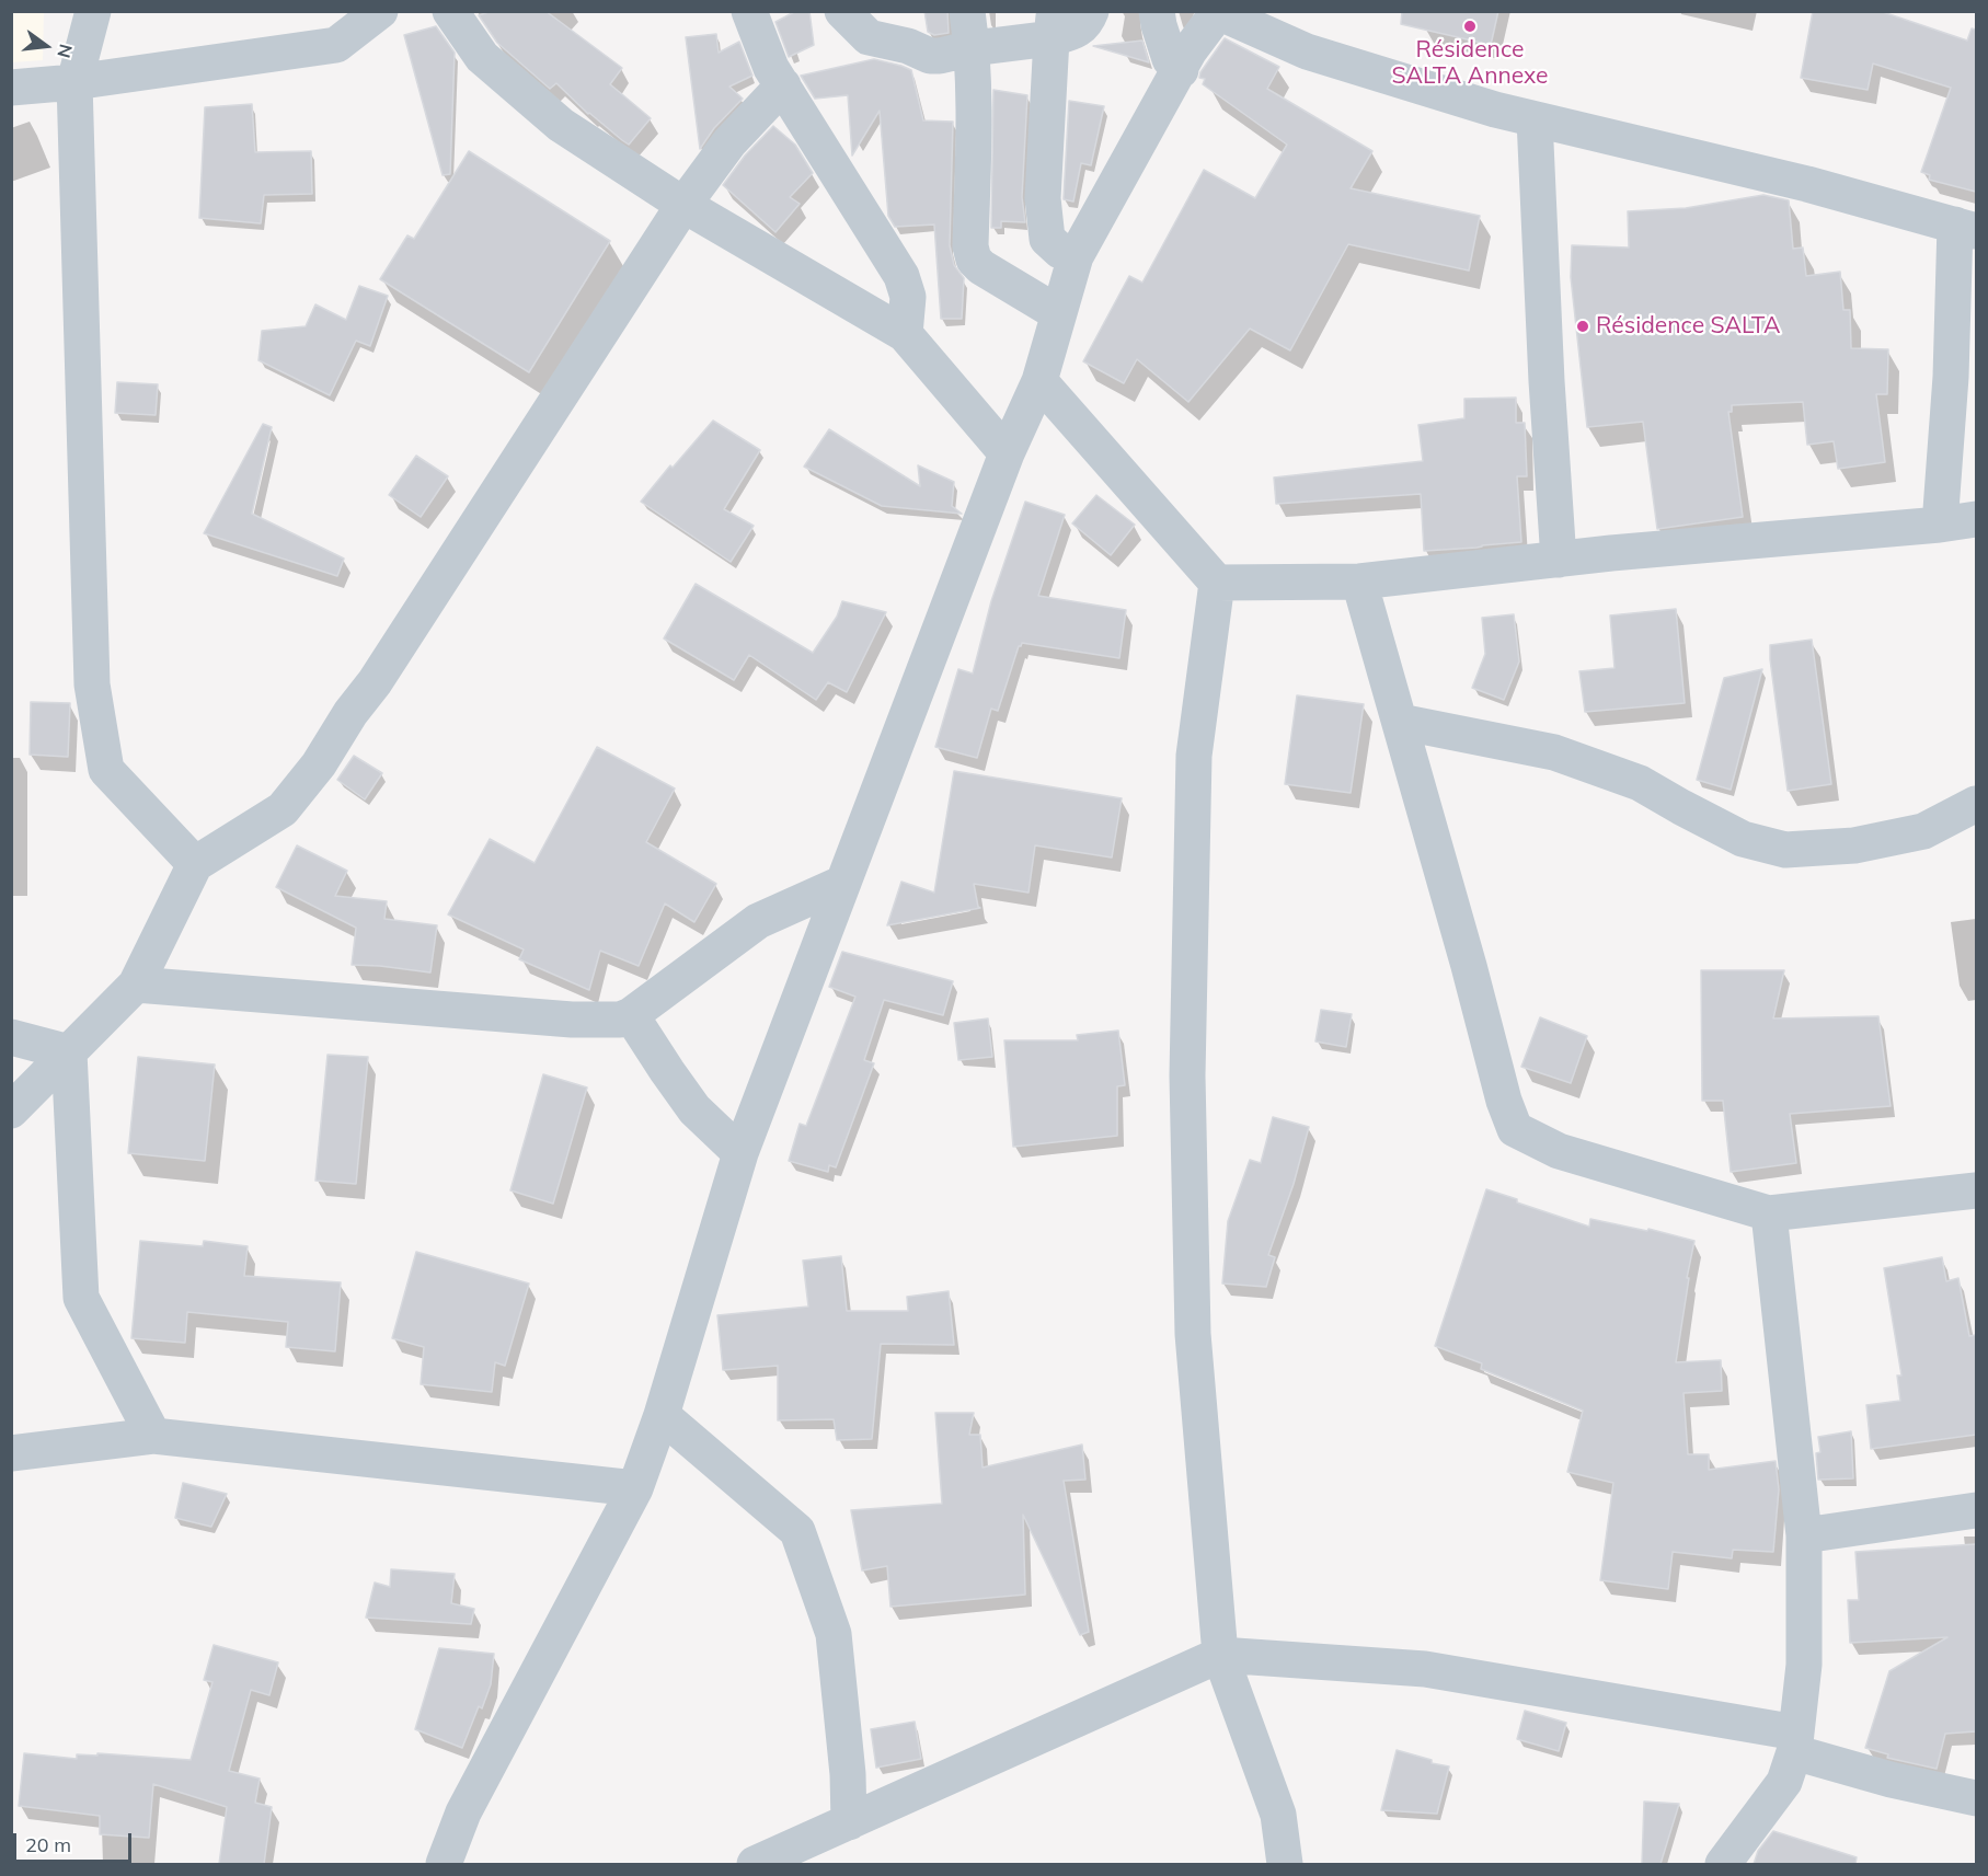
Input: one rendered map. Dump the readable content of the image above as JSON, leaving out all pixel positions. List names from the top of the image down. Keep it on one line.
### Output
{"places":["Résidence SALTA Annexe","Résidence SALTA"],"scale_bar":"20 m","north":"right"}
